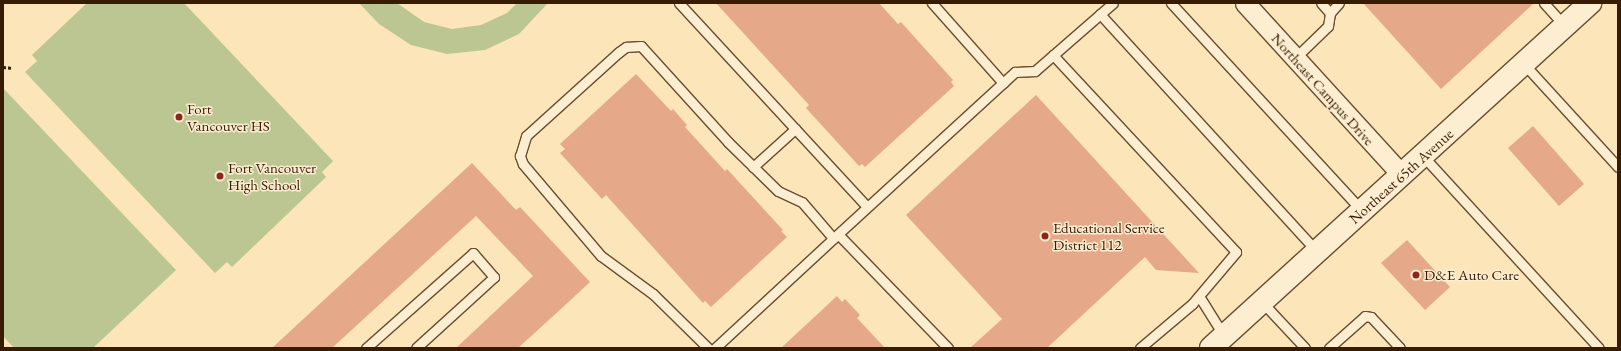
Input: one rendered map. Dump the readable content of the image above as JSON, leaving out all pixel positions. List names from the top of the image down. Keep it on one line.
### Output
{"streets":{"street":["Northeast Campus Drive","Northeast 65th Avenue"]},"crossings":[["Northeast Campus Drive","Northeast 65th Avenue"]],"places":["Fort Vancouver HS","Fort Vancouver High School","Educational Service District 112","D&E Auto Care"]}
